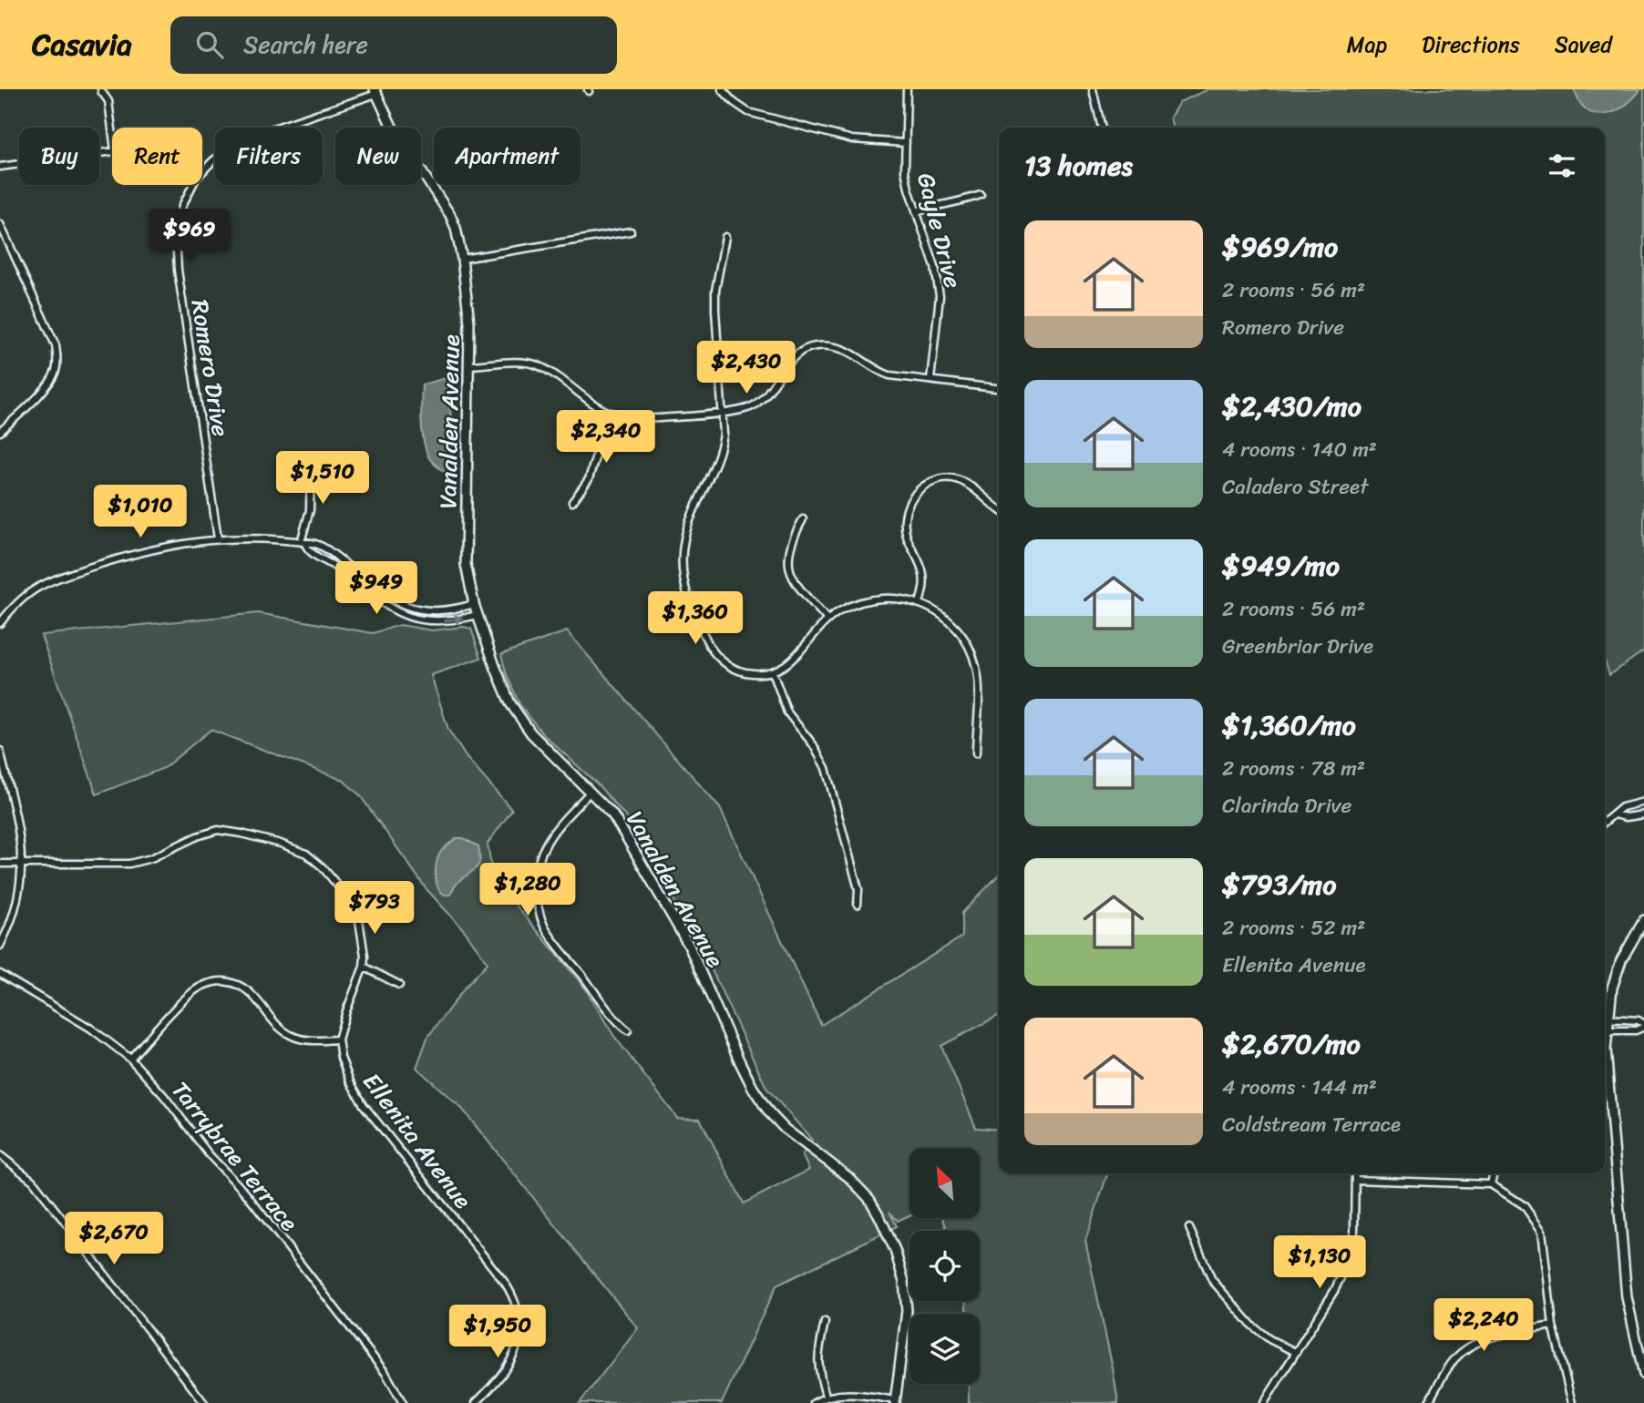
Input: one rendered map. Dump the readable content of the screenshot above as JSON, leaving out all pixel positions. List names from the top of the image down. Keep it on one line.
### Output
{"streets":{"main road":["Vanalden Avenue"],"street":["Gayle Drive","Romero Drive","Ellenita Avenue","Tarrybrae Terrace"]},"crossings":[["Romero Drive","Vanalden Avenue"]],"north":"top left","page":{"header":"Casavia","search":"Search here","nav":["Map","Directions","Saved"],"chip":["Buy","Rent","Filters","New","Apartment"],"heading":"13 homes","list":[{"name":"$969/mo","note":"2 rooms · 56 m² · Romero Drive"},{"name":"$2,430/mo","note":"4 rooms · 140 m² · Caladero Street"},{"name":"$949/mo","note":"2 rooms · 56 m² · Greenbriar Drive"},{"name":"$1,360/mo","note":"2 rooms · 78 m² · Clarinda Drive"},{"name":"$793/mo","note":"2 rooms · 52 m² · Ellenita Avenue"},{"name":"$2,670/mo","note":"4 rooms · 144 m² · Coldstream Terrace"}],"price":["$969","$2,430","$2,340","$1,510","$1,010","$949","$1,360","$1,280","$793","$2,670","$1,130","$2,240","$1,950"]}}
